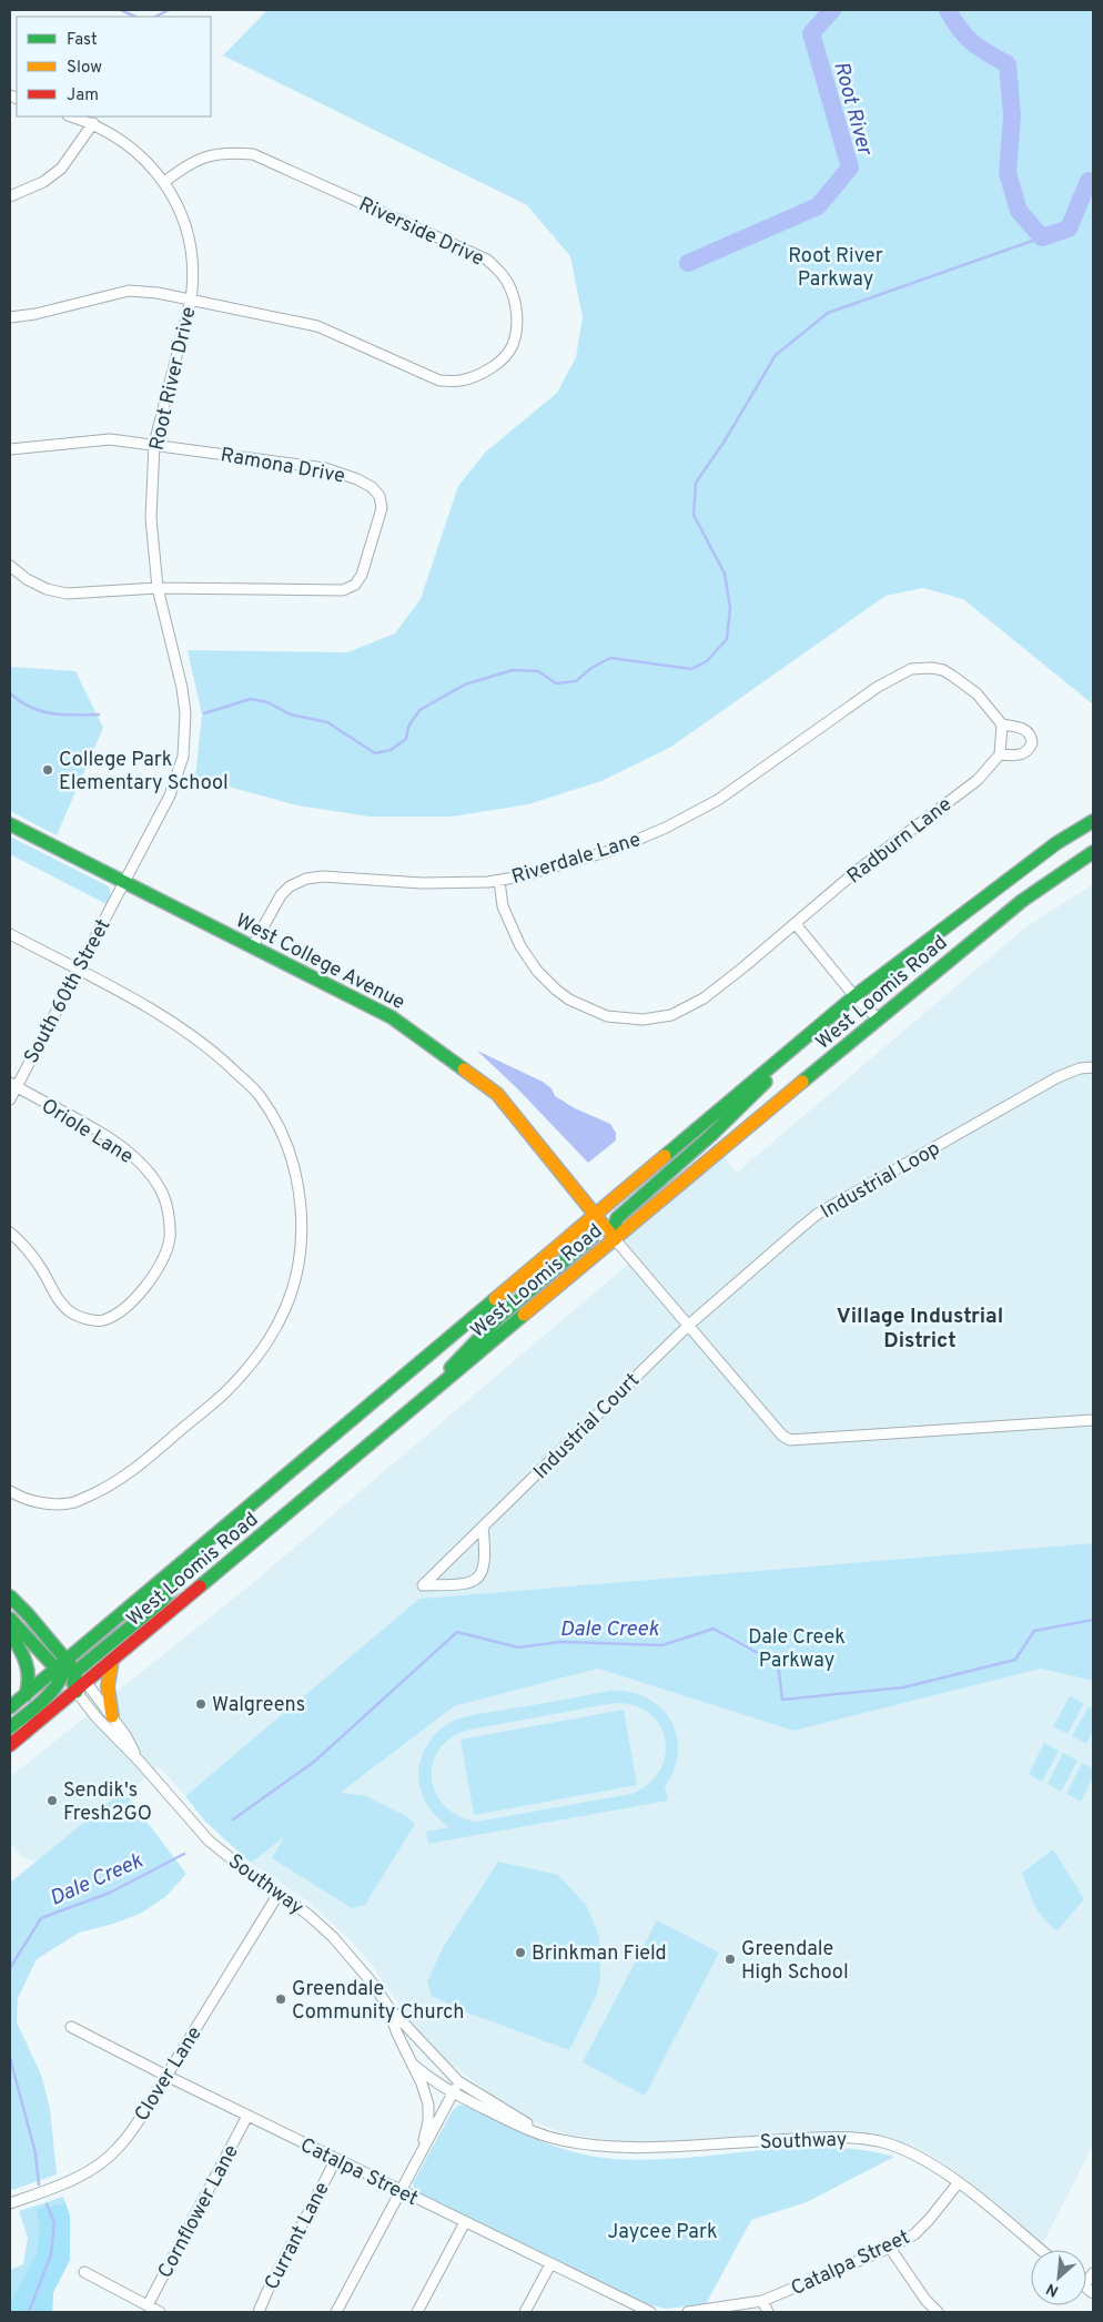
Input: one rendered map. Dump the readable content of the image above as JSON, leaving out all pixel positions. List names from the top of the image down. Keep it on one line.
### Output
{"streets":{"main road":["West College Avenue","West Loomis Road"],"street":["Riverside Drive","Root River Drive","Ramona Drive","Radburn Lane","Riverdale Lane","South 60th Street","Oriole Lane","Industrial Loop","Industrial Court","Southway","Clover Lane","Catalpa Street","Cornflower Lane","Currant Lane"]},"crossings":[["Riverside Drive","Root River Drive"],["Root River Drive","Ramona Drive"],["Root River Drive","West College Avenue"],["Root River Drive","South 60th Street"],["Radburn Lane","Riverdale Lane"],["Riverdale Lane","West College Avenue"],["West College Avenue","South 60th Street"],["West College Avenue","West Loomis Road"],["South 60th Street","Oriole Lane"],["West Loomis Road","Southway"],["Industrial Loop","Industrial Court"],["Southway","Clover Lane"],["Southway","Catalpa Street"],["Clover Lane","Catalpa Street"],["Catalpa Street","Cornflower Lane"],["Catalpa Street","Currant Lane"]],"districts":["Village Industrial District"],"water":["Root River","Dale Creek"],"parks":["Root River Parkway","Dale Creek Parkway","Jaycee Park"],"places":["College Park Elementary School","Walgreens","Sendik's Fresh2GO","Brinkman Field","Greendale High School","Greendale Community Church"],"legend":["Fast","Slow","Jam"],"north":"bottom left"}
